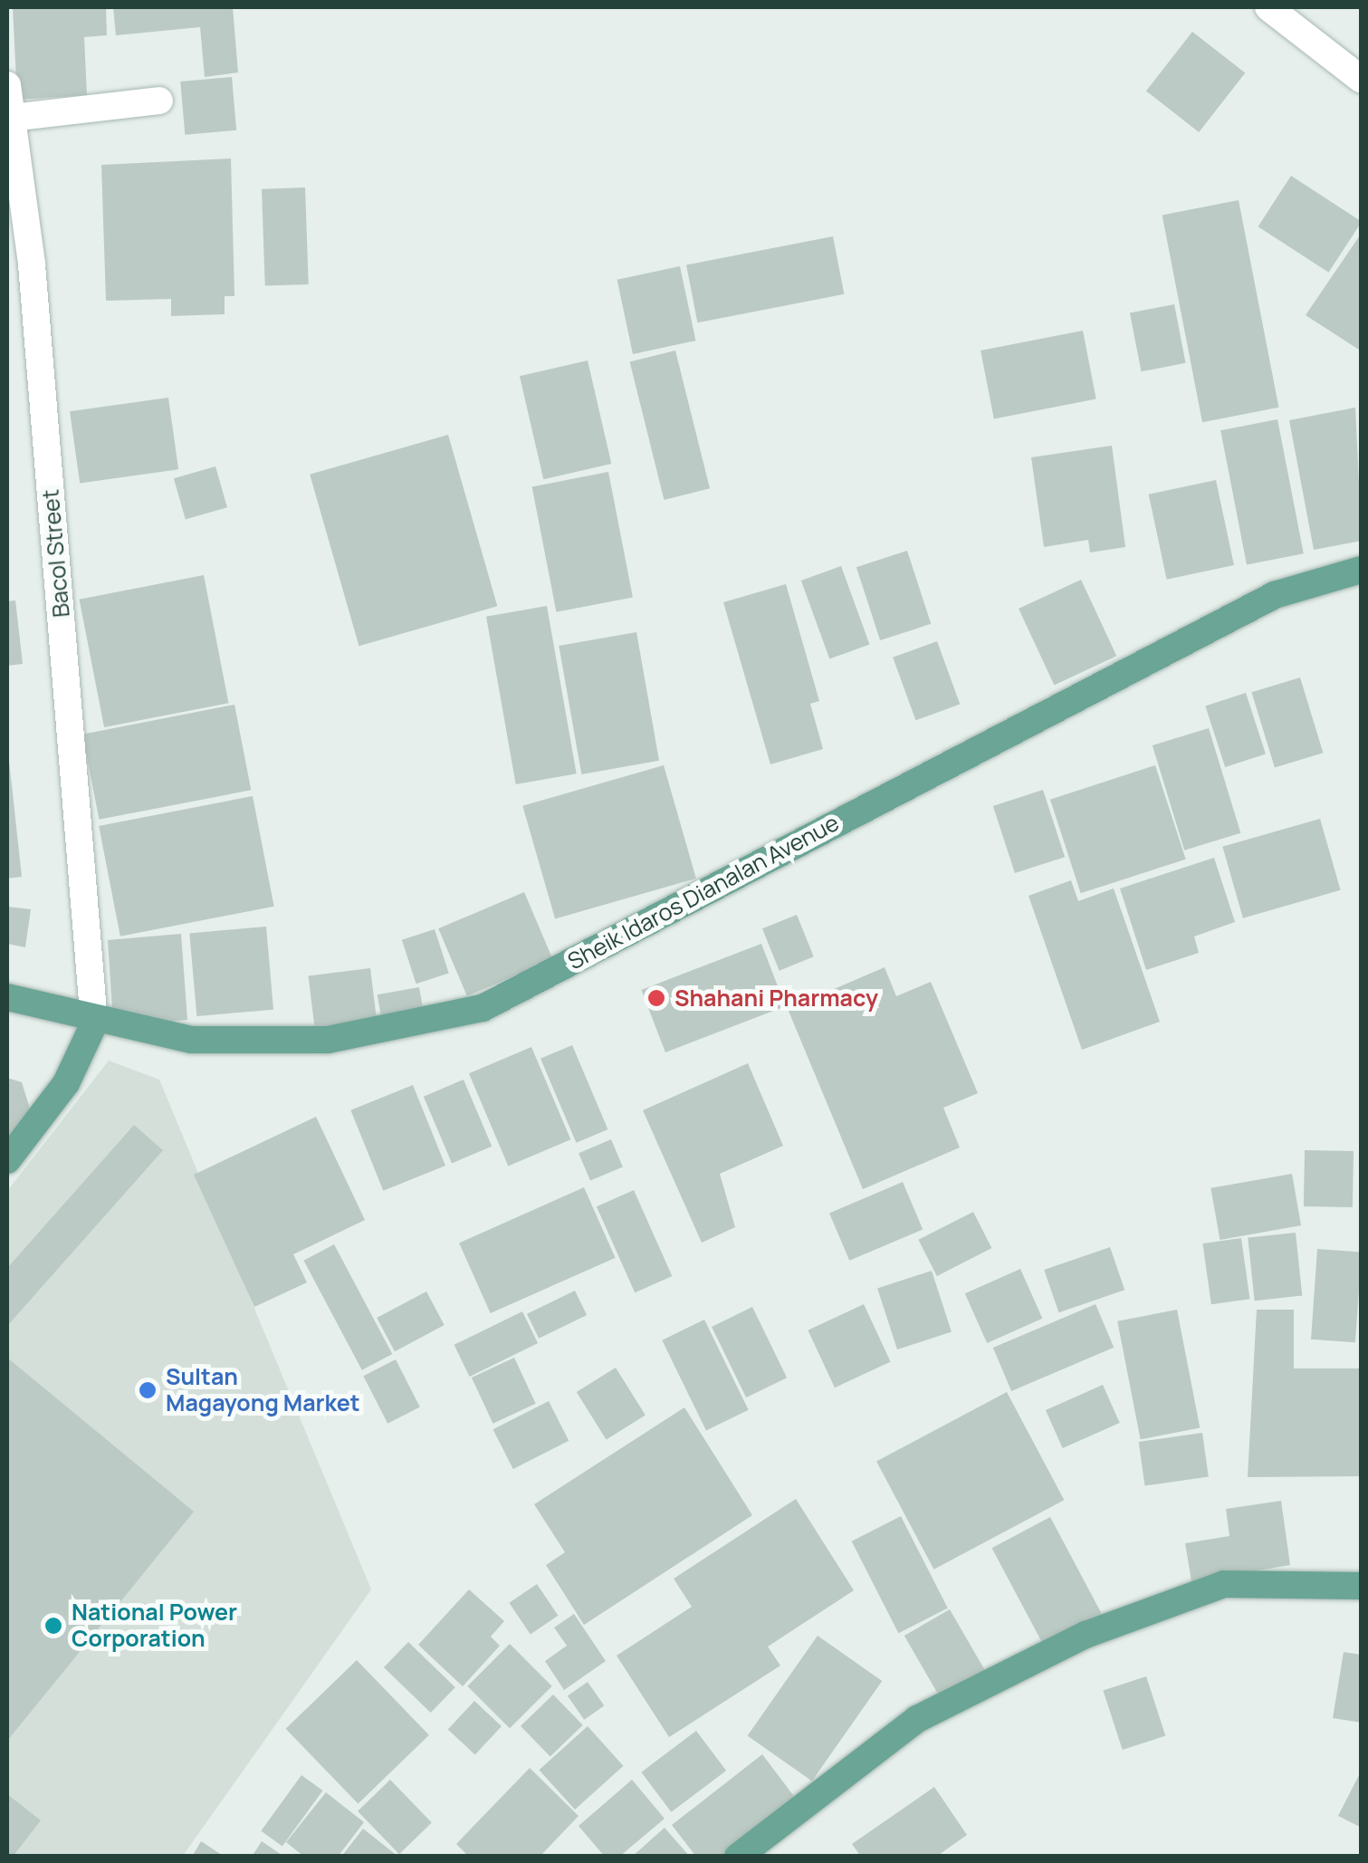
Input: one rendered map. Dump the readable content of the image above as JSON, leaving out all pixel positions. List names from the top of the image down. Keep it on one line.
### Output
{"streets":{"main road":["Sheik Idaros Dianalan Avenue"],"street":["Bacol Street"]},"crossings":[["Bacol Street","Sheik Idaros Dianalan Avenue"]],"places":["Shahani Pharmacy","Sultan Magayong Market","National Power Corporation"]}
